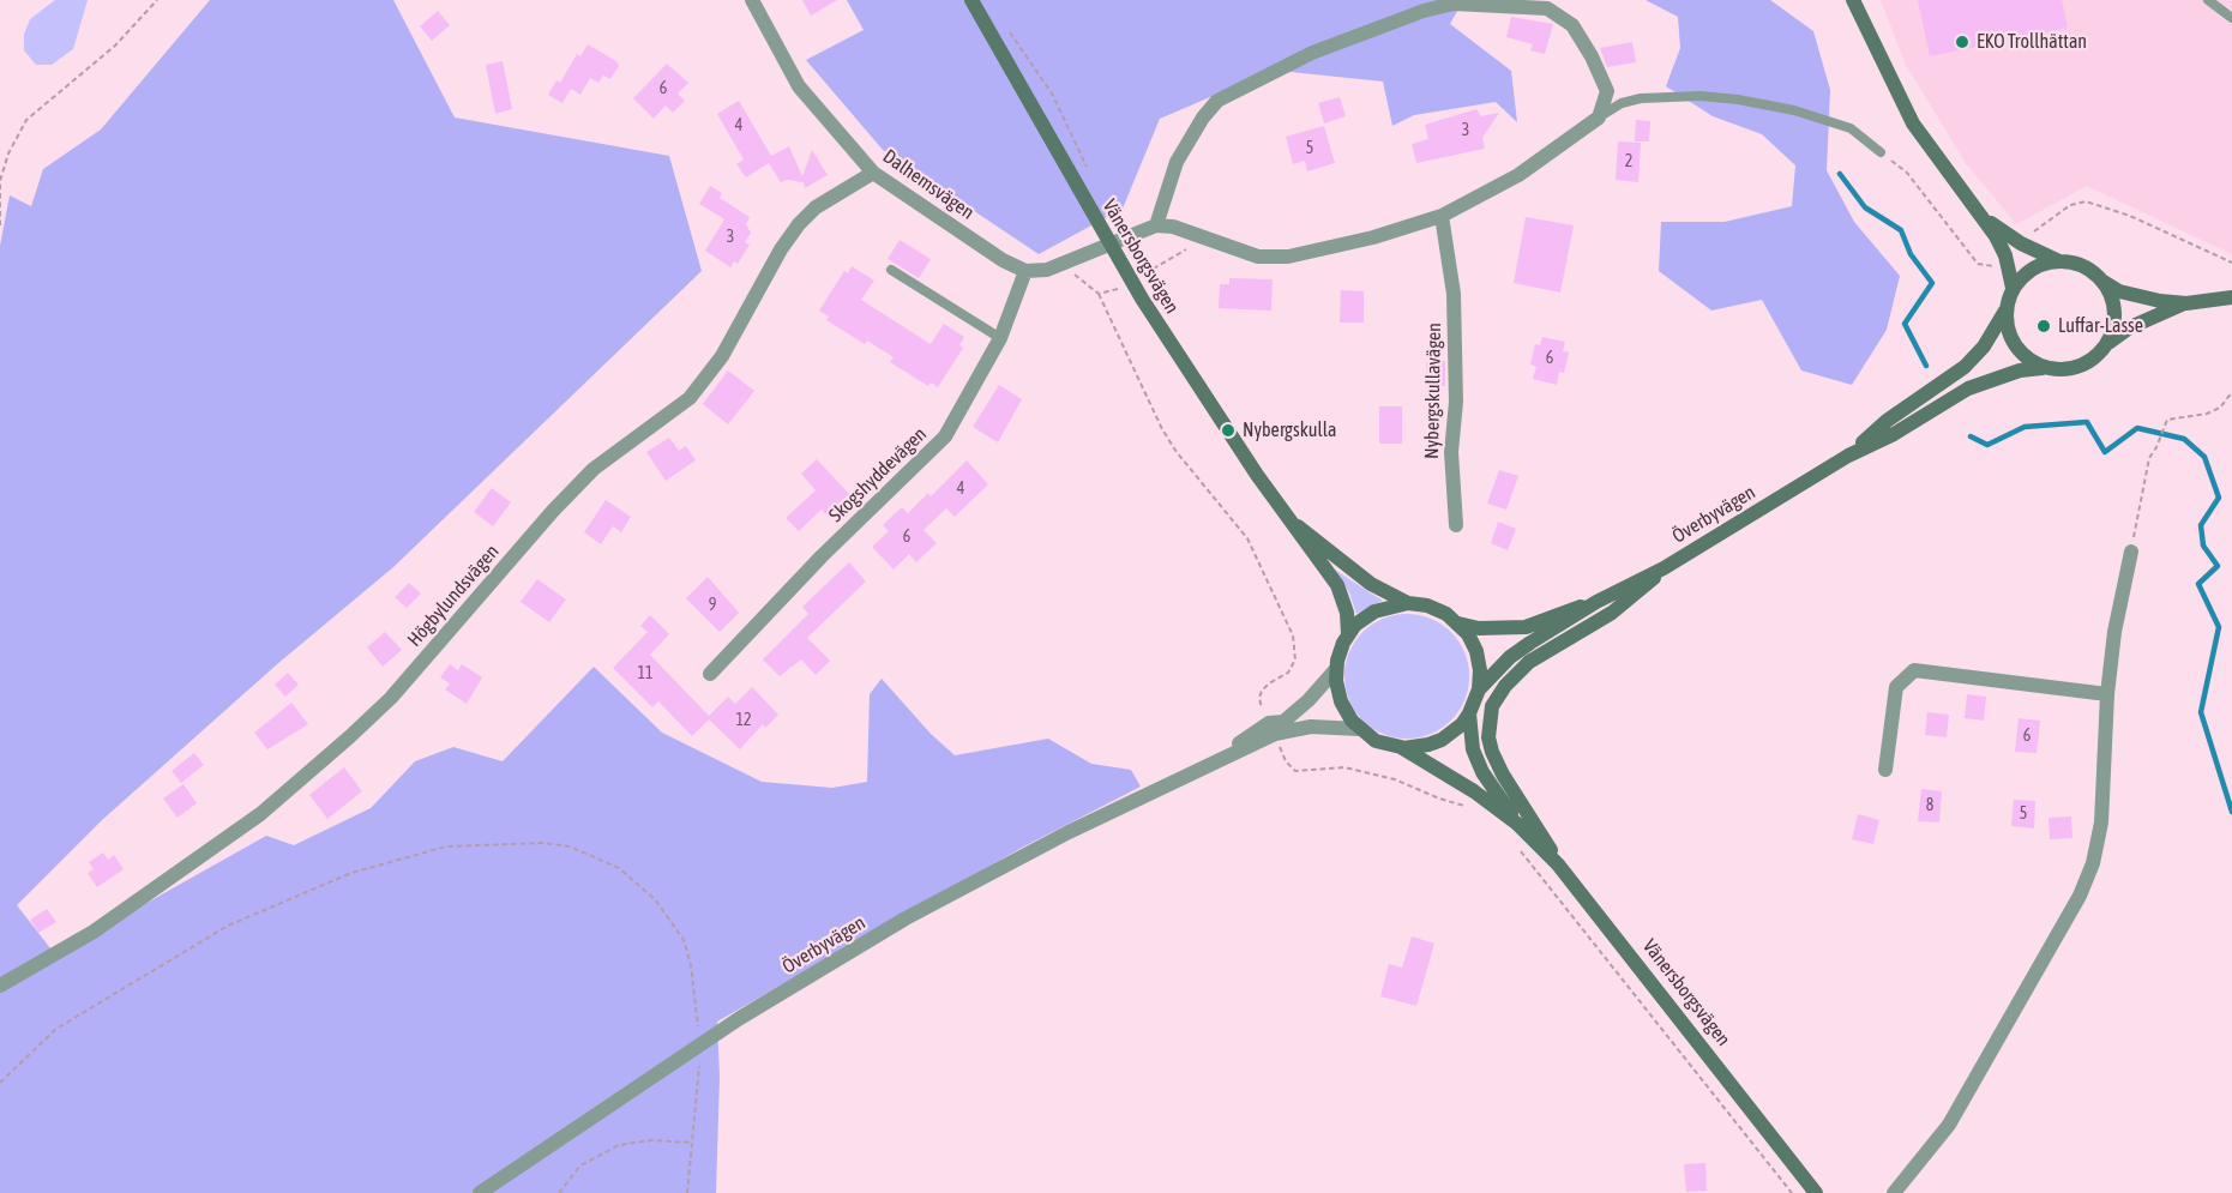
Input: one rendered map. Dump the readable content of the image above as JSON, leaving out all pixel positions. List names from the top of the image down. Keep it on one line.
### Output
{"streets":{"main road":["Vänersborgsvägen","Överbyvägen"],"street":["Dalhemsvägen","Nybergskullavägen","Skogshyddevägen","Högbylundsvägen"]},"crossings":[["Dalhemsvägen","Skogshyddevägen"],["Dalhemsvägen","Högbylundsvägen"],["Vänersborgsvägen","Överbyvägen"]],"places":["EKO Trollhättan","Luffar-Lasse","Nybergskulla"],"house_numbers":["6","4","3","5","2","3","6","4","6","9","11","12","6","8","5"]}
